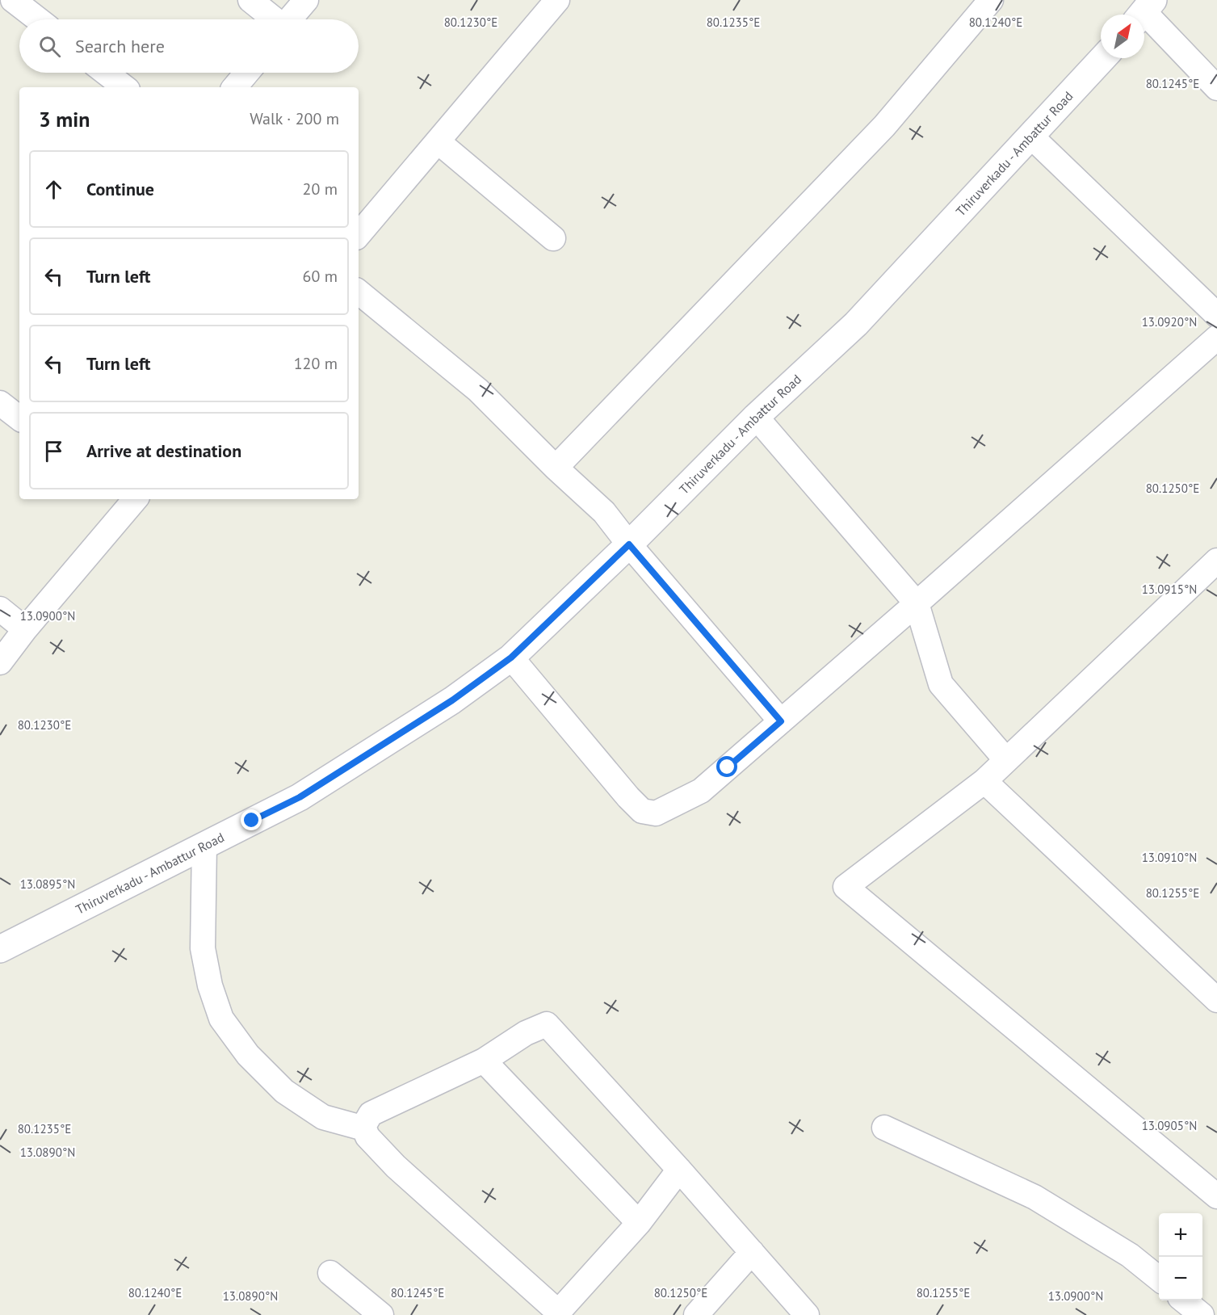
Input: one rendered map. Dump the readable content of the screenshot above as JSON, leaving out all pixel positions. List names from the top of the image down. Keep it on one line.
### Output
{"streets":{"main road":["Thiruverkadu - Ambattur Road"]},"north":"top right","page":{"search":"Search here","heading":["3 min","Walk · 200 m"],"list":[["Continue","20 m"],["Turn left","60 m"],["Turn left","120 m"],"Arrive at destination"],"map_buttons":["+","−"]},"coordinates":["80.1240°E","80.1230°E","80.1235°E","80.1245°E","13.0920°N","80.1250°E","13.0915°N","13.0900°N","13.0910°N","13.0895°N","80.1255°E","13.0905°N","13.0890°N"]}
